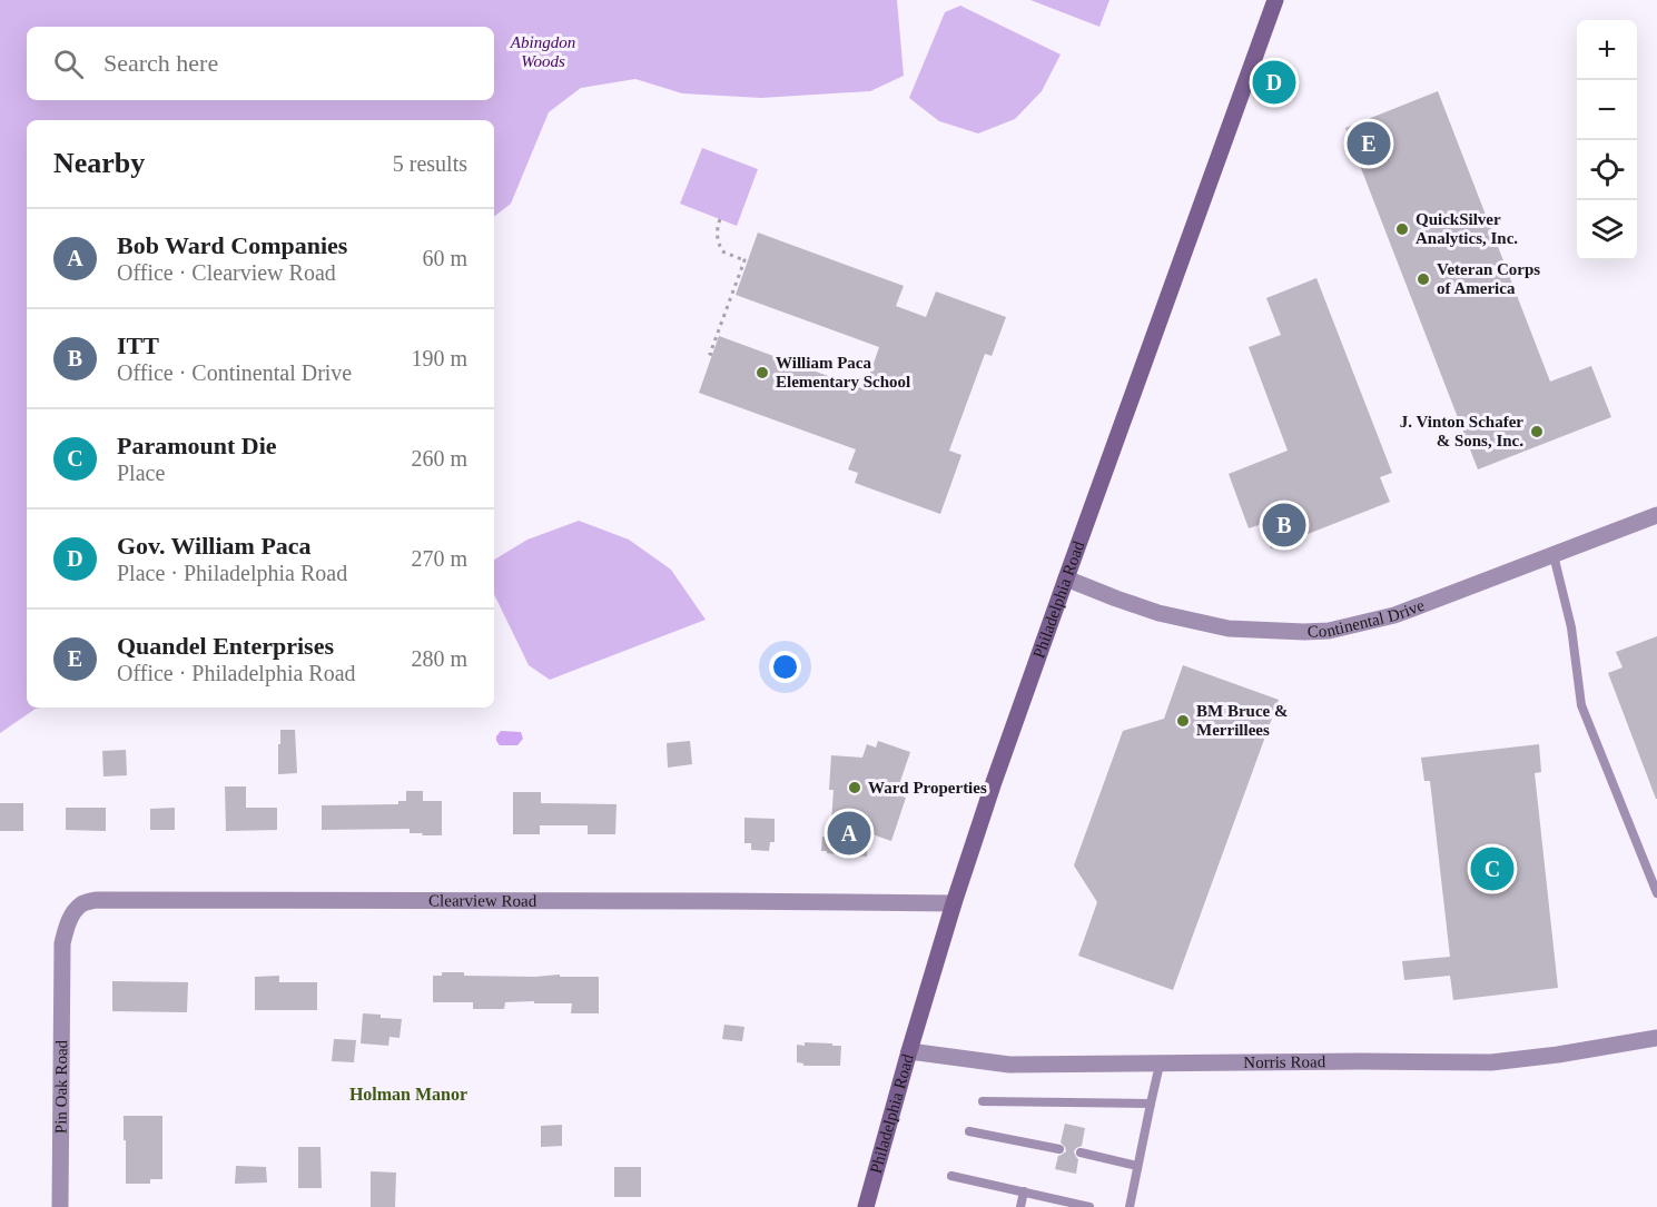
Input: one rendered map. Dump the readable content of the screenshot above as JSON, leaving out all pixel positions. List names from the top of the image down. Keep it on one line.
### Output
{"streets":{"main road":["Philadelphia Road"],"street":["Continental Drive","Clearview Road","Norris Road","Pin Oak Road"]},"crossings":[["Philadelphia Road","Continental Drive"],["Philadelphia Road","Clearview Road"],["Philadelphia Road","Norris Road"],["Clearview Road","Pin Oak Road"]],"districts":["Holman Manor"],"parks":["Abingdon Woods"],"places":["QuickSilver Analytics, Inc.","Veteran Corps of America","William Paca Elementary School","J. Vinton Schafer & Sons, Inc.","BM Bruce & Merrillees","Ward Properties"],"page":{"map_buttons":["+","−"],"search":"Search here","pins":["D","E","B","A","C"],"heading":["Nearby","5 results"],"list":[{"mark":"A","name":"Bob Ward Companies","note":"Office · Clearview Road","value":"60 m"},{"mark":"B","name":"ITT","note":"Office · Continental Drive","value":"190 m"},{"mark":"C","name":"Paramount Die","note":"Place","value":"260 m"},{"mark":"D","name":"Gov. William Paca","note":"Place · Philadelphia Road","value":"270 m"},{"mark":"E","name":"Quandel Enterprises","note":"Office · Philadelphia Road","value":"280 m"}]}}
